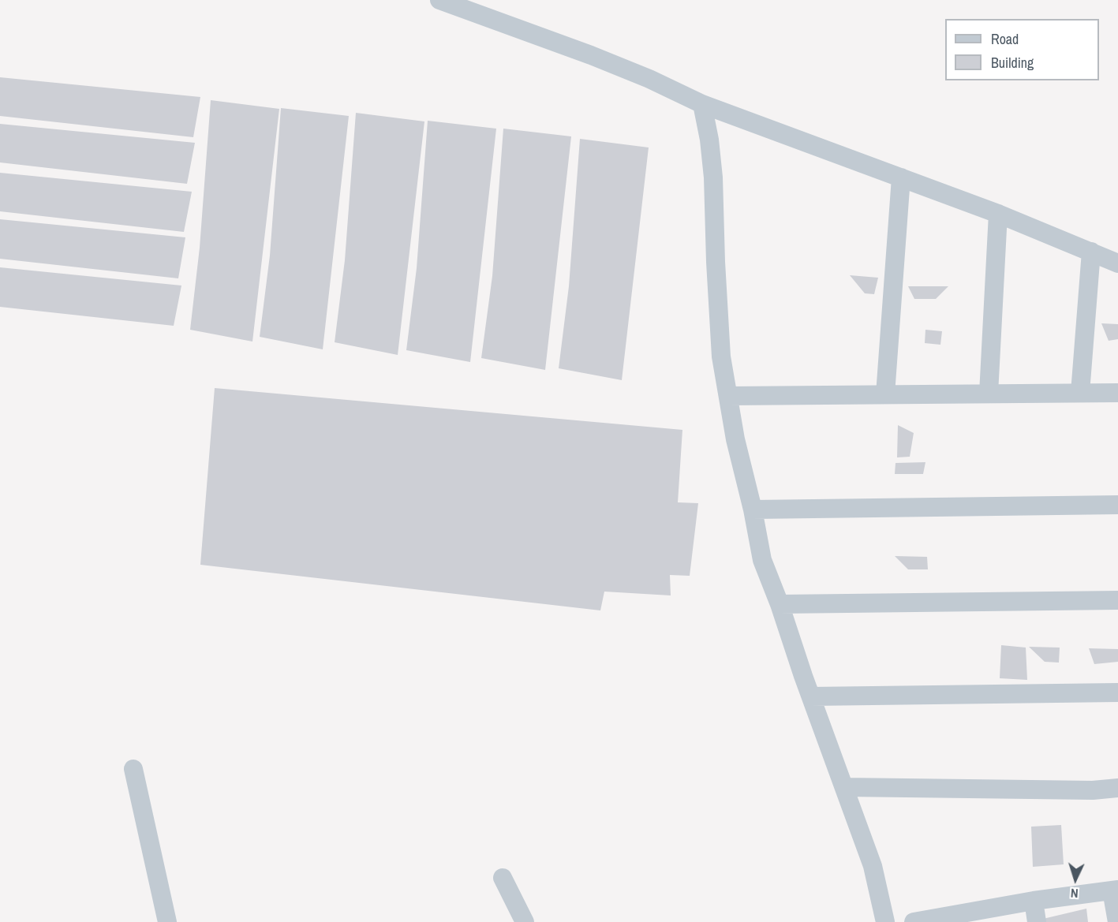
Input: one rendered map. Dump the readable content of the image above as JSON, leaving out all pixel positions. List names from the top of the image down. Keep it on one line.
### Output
{"legend":["Road","Building"],"north":"bottom"}
